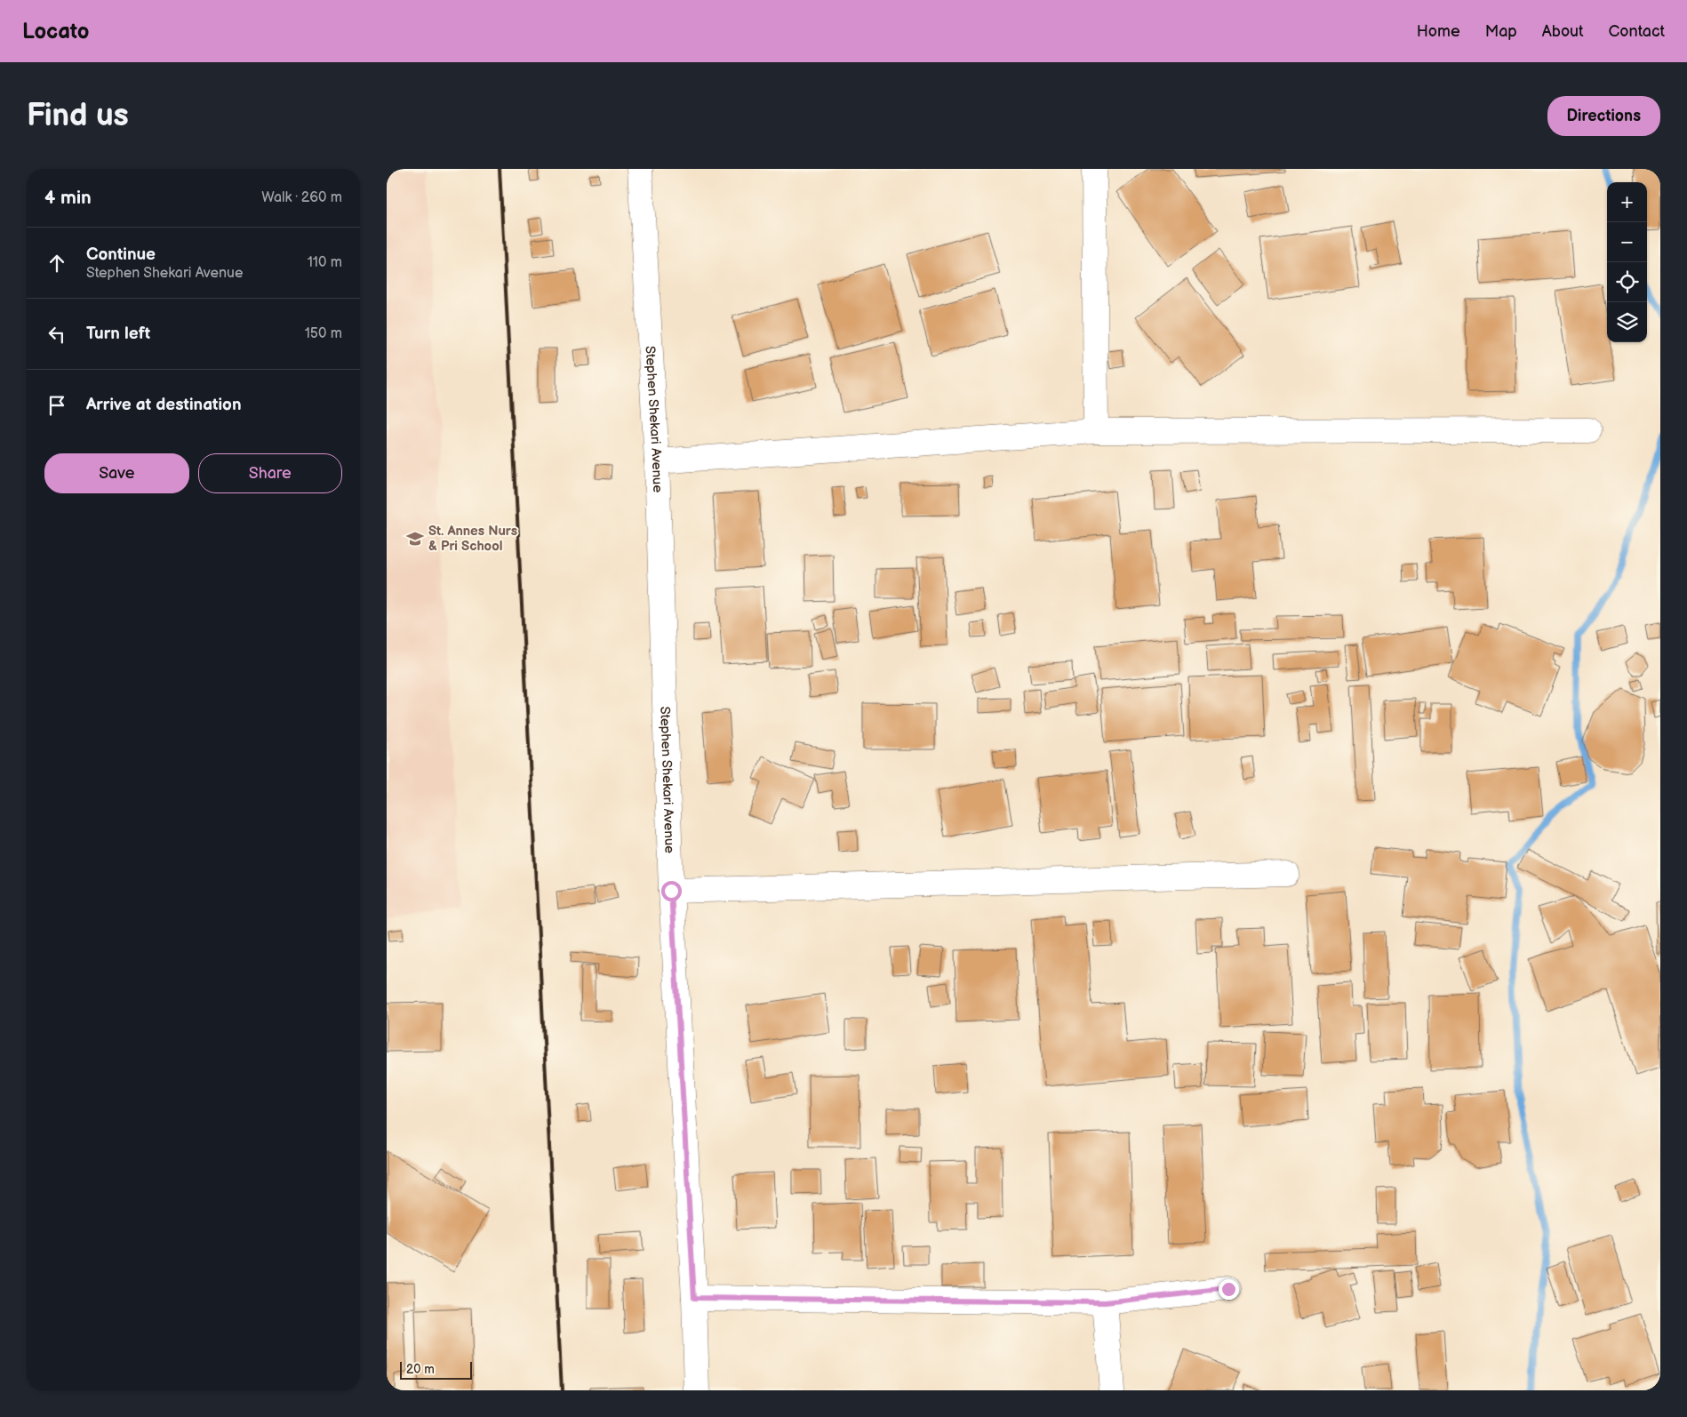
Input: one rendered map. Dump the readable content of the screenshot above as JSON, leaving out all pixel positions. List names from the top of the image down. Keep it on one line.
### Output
{"streets":{"street":["Stephen Shekari Avenue"]},"places":{"school or university":["St. Annes Nurs & Pri School"]},"scale_bar":"20 m","page":{"header":"Locato","nav":["Home","Map","About","Contact"],"buttons":["Directions",["Save","Share"]],"title":"Find us","heading":["4 min","Walk · 260 m"],"map_buttons":["+","−"],"list":[["Continue","Stephen Shekari Avenue","110 m"],["Turn left","150 m"],"Arrive at destination"],"scale":"20 m"}}
